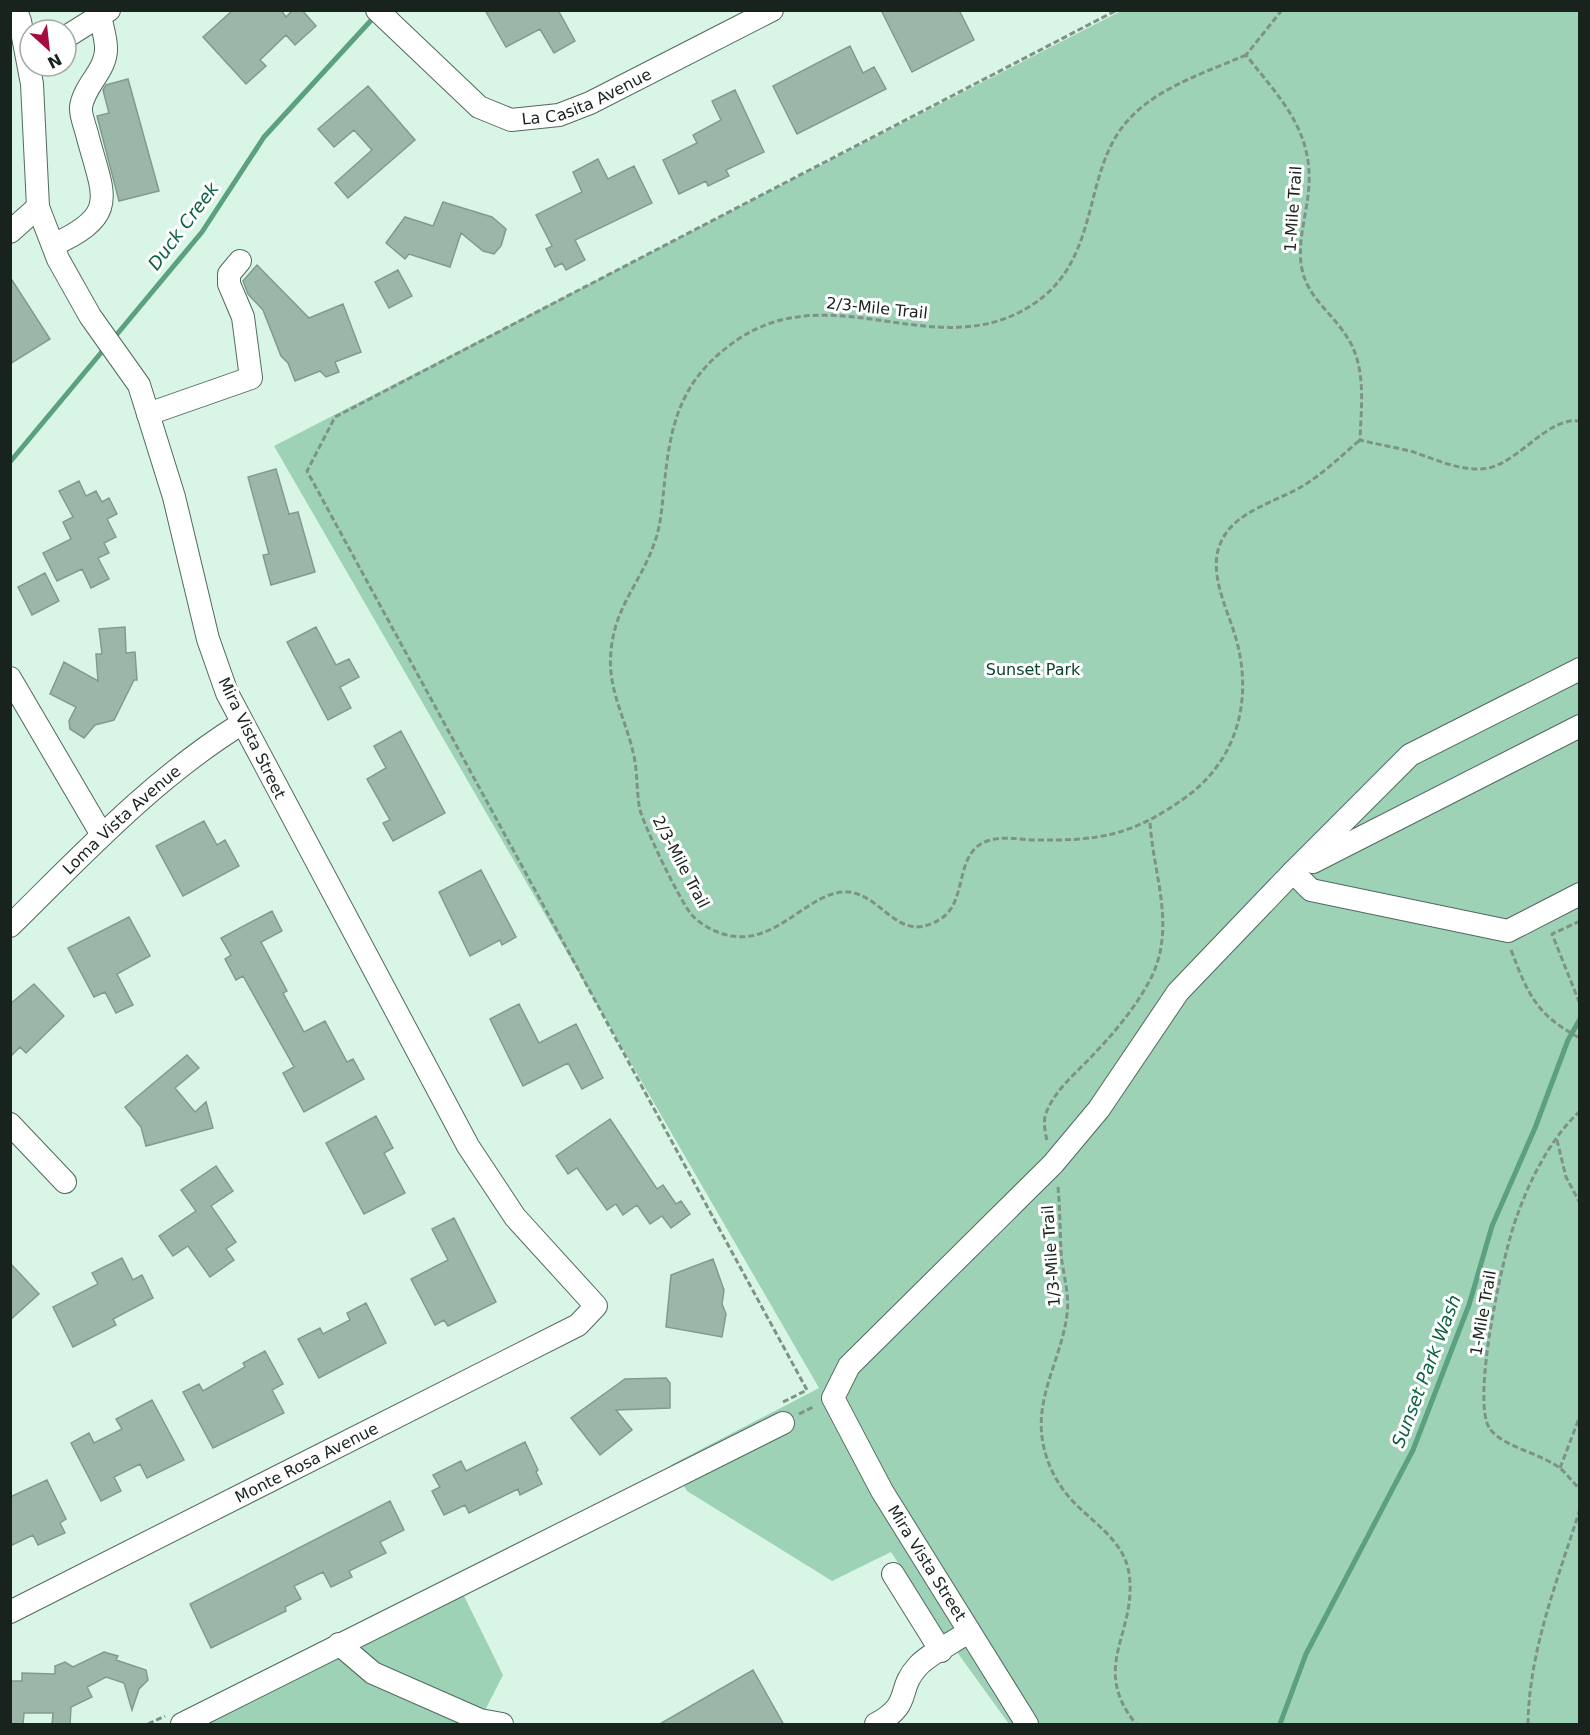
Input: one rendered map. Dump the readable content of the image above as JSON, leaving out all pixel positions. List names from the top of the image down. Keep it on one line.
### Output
{"streets":{"street":["La Casita Avenue","Mira Vista Street","Loma Vista Avenue","Monte Rosa Avenue"],"path":["1-Mile Trail","2/3-Mile Trail","1/3-Mile Trail"]},"crossings":[["1-Mile Trail","2/3-Mile Trail"],["2/3-Mile Trail","1/3-Mile Trail"],["Mira Vista Street","Loma Vista Avenue"],["Mira Vista Street","Monte Rosa Avenue"]],"water":["Duck Creek","Sunset Park Wash"],"parks":["Sunset Park"],"north":"bottom right"}
